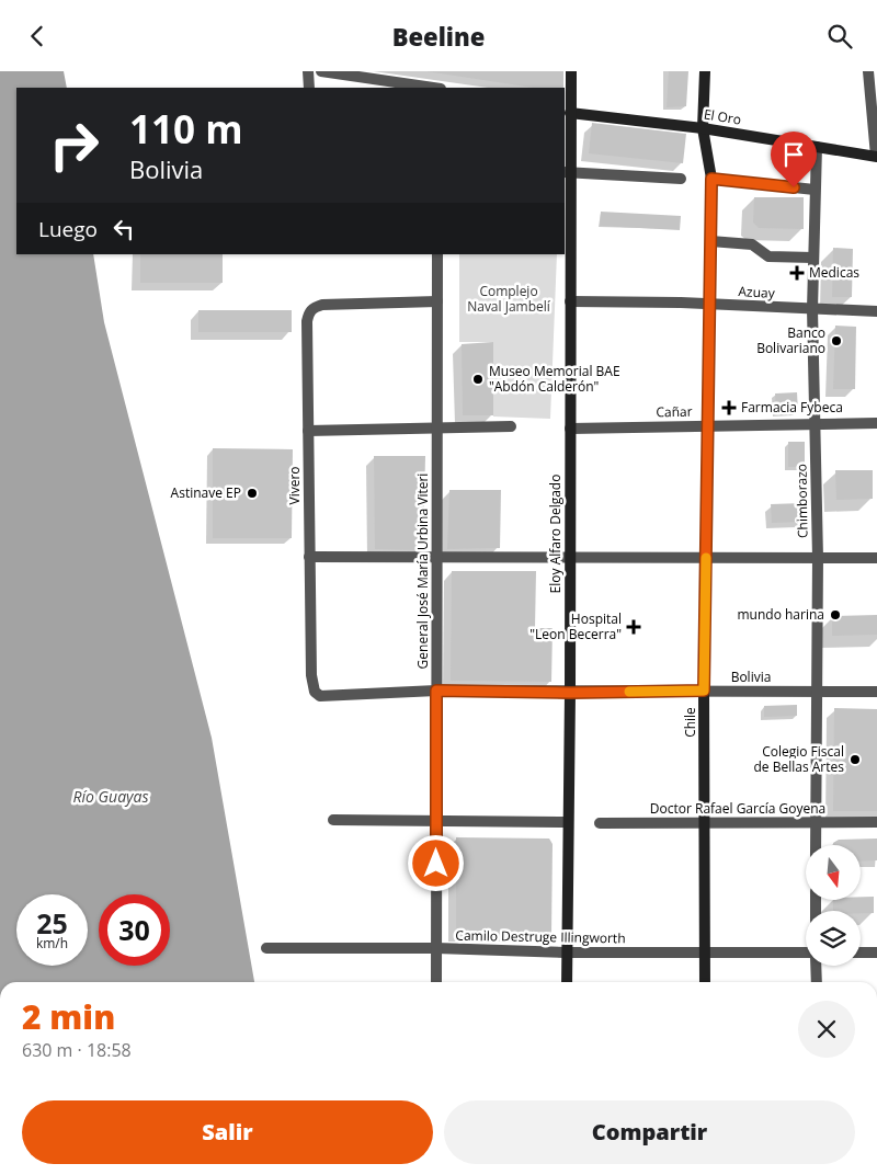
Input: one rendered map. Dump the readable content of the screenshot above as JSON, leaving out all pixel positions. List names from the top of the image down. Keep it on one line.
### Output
{"streets":{"main road":["El Oro","Eloy Alfaro Delgado","Chile"],"street":["Azuay","Cañar","Vivero","Chimborazo","General José María Urbina Viteri","Bolivia","Doctor Rafael García Goyena","Camilo Destruge Illingworth"]},"crossings":[["El Oro","Chimborazo"],["El Oro","Eloy Alfaro Delgado"],["El Oro","Chile"],["Azuay","Chimborazo"],["Azuay","Eloy Alfaro Delgado"],["Azuay","Chile"],["Cañar","Chimborazo"],["Cañar","Eloy Alfaro Delgado"],["Cañar","Chile"],["Vivero","General José María Urbina Viteri"],["Vivero","Bolivia"],["Chimborazo","Bolivia"],["Chimborazo","Doctor Rafael García Goyena"],["Eloy Alfaro Delgado","Bolivia"],["Eloy Alfaro Delgado","Camilo Destruge Illingworth"],["General José María Urbina Viteri","Bolivia"],["General José María Urbina Viteri","Camilo Destruge Illingworth"],["Bolivia","Chile"],["Chile","Doctor Rafael García Goyena"],["Chile","Camilo Destruge Illingworth"]],"water":["Río Guayas"],"parks":["Complejo Naval Jambelí"],"places":{"health":["Medicas","Farmacia Fybeca","Hospital \"Leon Becerra\""],"other":["Banco Bolivariano","Museo Memorial BAE \"Abdón Calderón\"","Astinave EP","mundo harina","Colegio Fiscal de Bellas Artes"]},"north":"bottom","page":{"header":"Beeline","turn":["110 m","Bolivia"],"then":"Luego","speed":"25 km/h","limit":"30","heading":["2 min","630 m · 18:58"],"buttons":["Salir","Compartir"]}}
